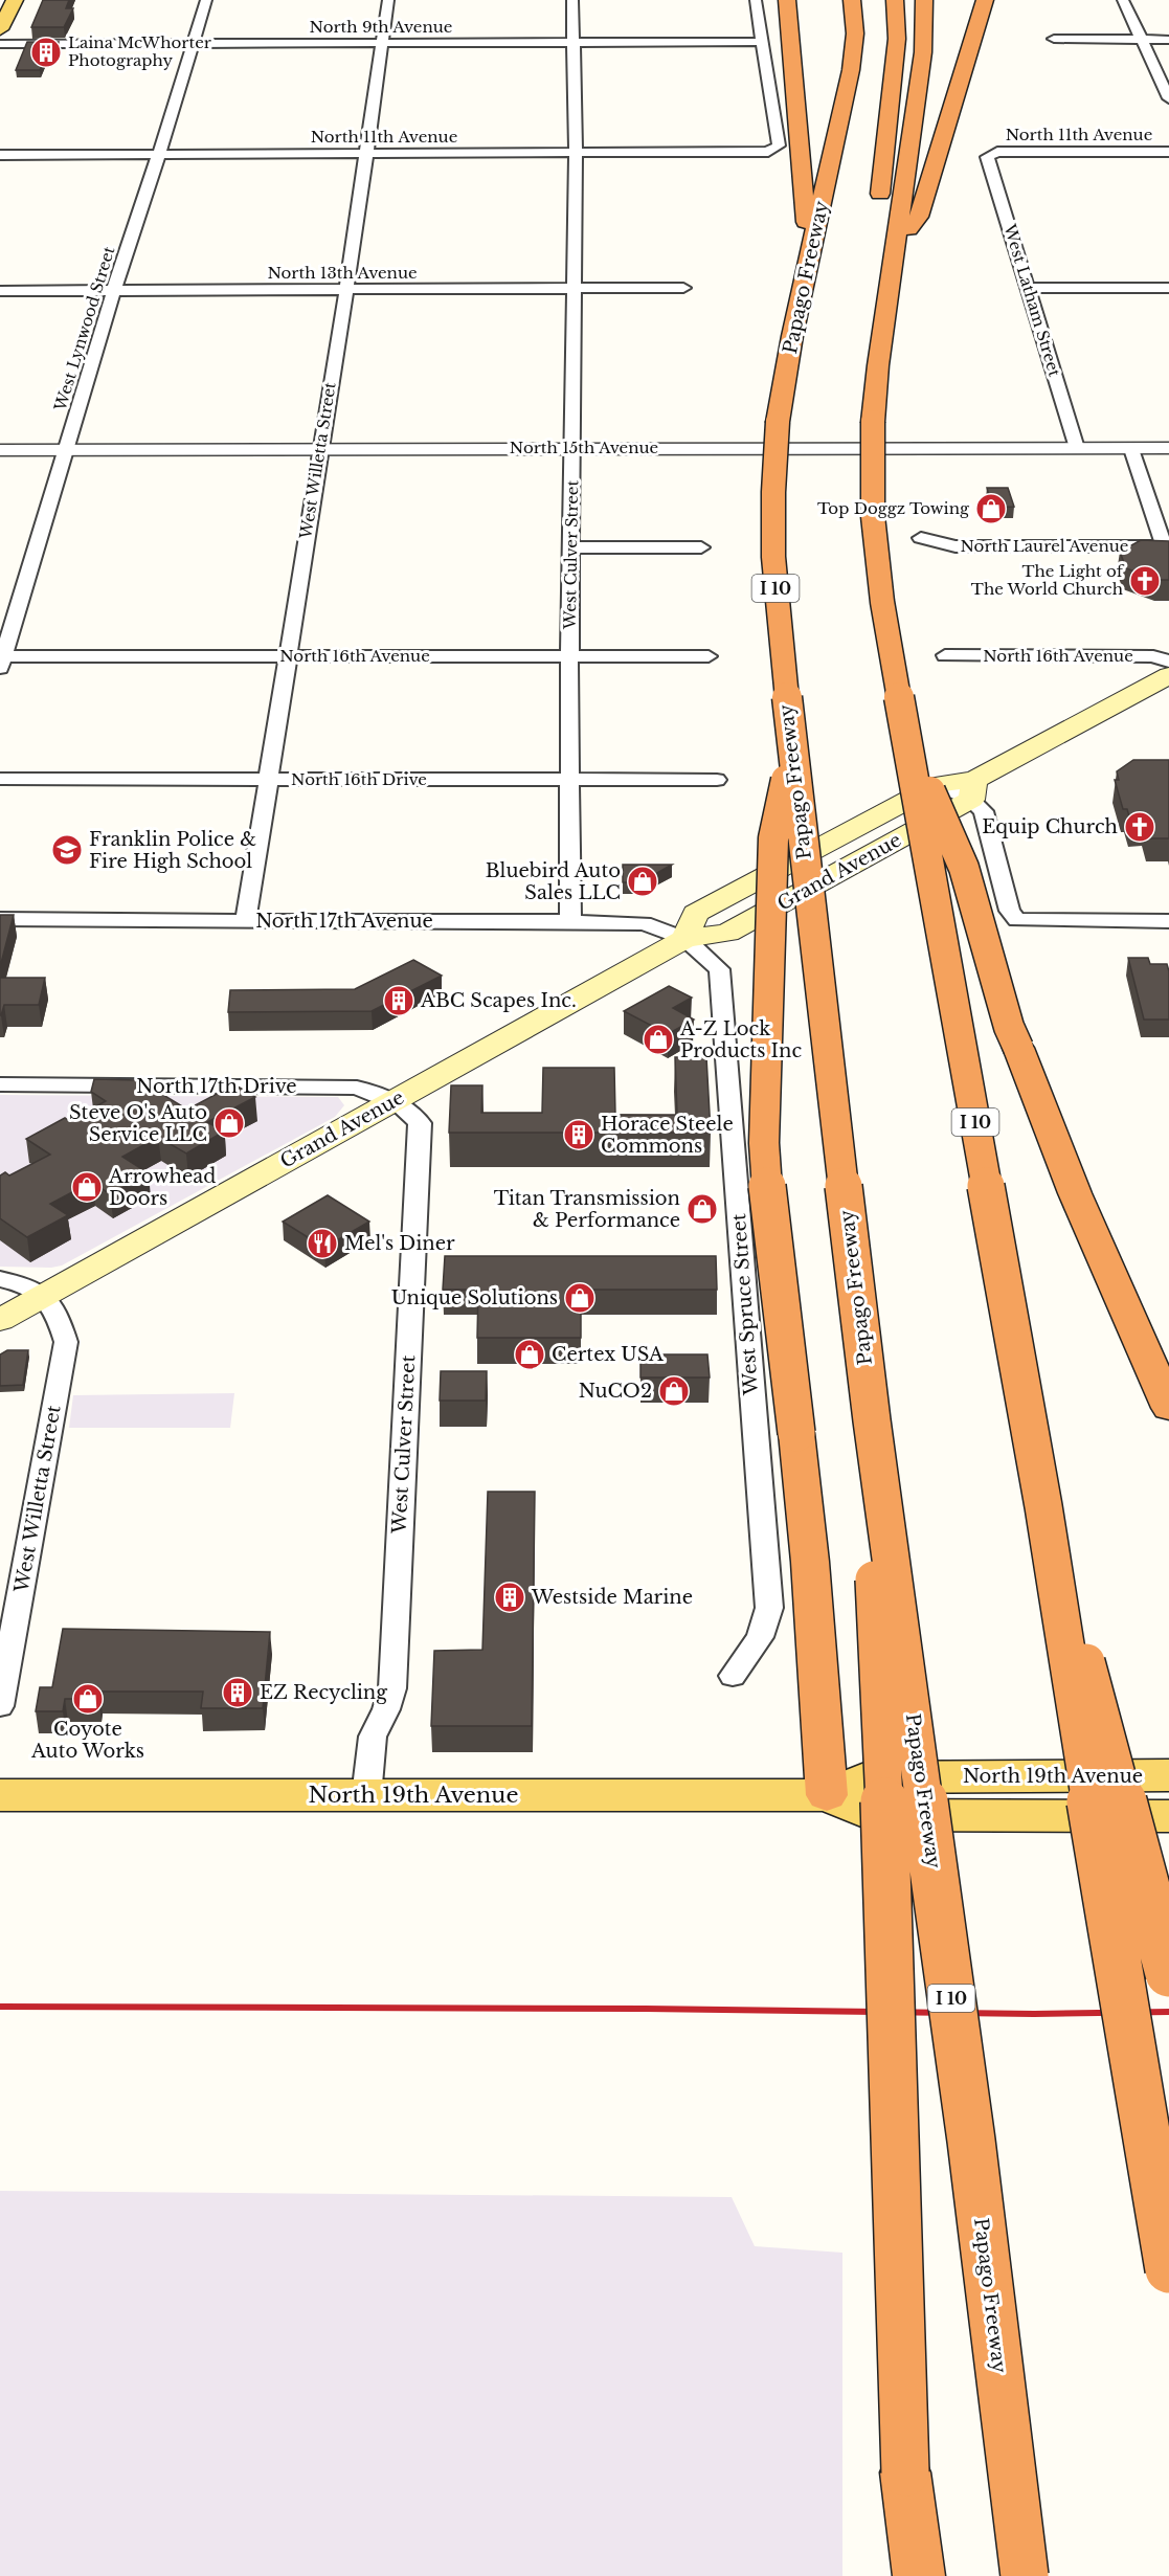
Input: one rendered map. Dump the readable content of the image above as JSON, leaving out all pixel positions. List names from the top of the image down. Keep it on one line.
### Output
{"streets":{"highway":["Papago Freeway","I 10"],"main road":["Grand Avenue","North 19th Avenue"],"street":["North 9th Avenue","North 11th Avenue","North 13th Avenue","West Latham Street","West Lynwood Street","North 15th Avenue","West Willetta Street","North Laurel Avenue","West Culver Street","North 16th Avenue","North 16th Drive","North 17th Avenue","North 17th Drive","West Spruce Street"]},"crossings":[["North 9th Avenue","North 11th Avenue"],["North 9th Avenue","West Lynwood Street"],["North 9th Avenue","West Willetta Street"],["North 9th Avenue","West Culver Street"],["North 11th Avenue","West Latham Street"],["North 11th Avenue","West Lynwood Street"],["North 11th Avenue","West Willetta Street"],["North 11th Avenue","West Culver Street"],["North 13th Avenue","West Lynwood Street"],["North 13th Avenue","West Willetta Street"],["North 13th Avenue","West Culver Street"],["West Latham Street","North 15th Avenue"],["West Lynwood Street","North 15th Avenue"],["West Lynwood Street","North 16th Avenue"],["North 15th Avenue","West Willetta Street"],["North 15th Avenue","West Culver Street"],["West Willetta Street","North 16th Avenue"],["West Willetta Street","North 16th Drive"],["West Willetta Street","Grand Avenue"],["West Willetta Street","North 17th Avenue"],["West Culver Street","North 16th Avenue"],["West Culver Street","North 16th Drive"],["West Culver Street","Grand Avenue"],["West Culver Street","North 17th Avenue"],["West Culver Street","North 17th Drive"],["West Culver Street","North 19th Avenue"],["Grand Avenue","North 17th Avenue"],["Grand Avenue","North 17th Drive"],["Grand Avenue","West Spruce Street"],["North 17th Avenue","West Spruce Street"]],"places":{"building":["Laina McWhorter Photography","ABC Scapes Inc.","Horace Steele Commons","Westside Marine","EZ Recycling"],"shop":["Top Doggz Towing","Bluebird Auto Sales LLC","A-Z Lock Products Inc","Steve O's Auto Service LLC","Arrowhead Doors","Titan Transmission & Performance","Unique Solutions","Certex USA","NuCO2","Coyote Auto Works"],"church":["The Light of The World Church","Equip Church"],"school or university":["Franklin Police & Fire High School"],"restaurant":["Mel's Diner"]}}
